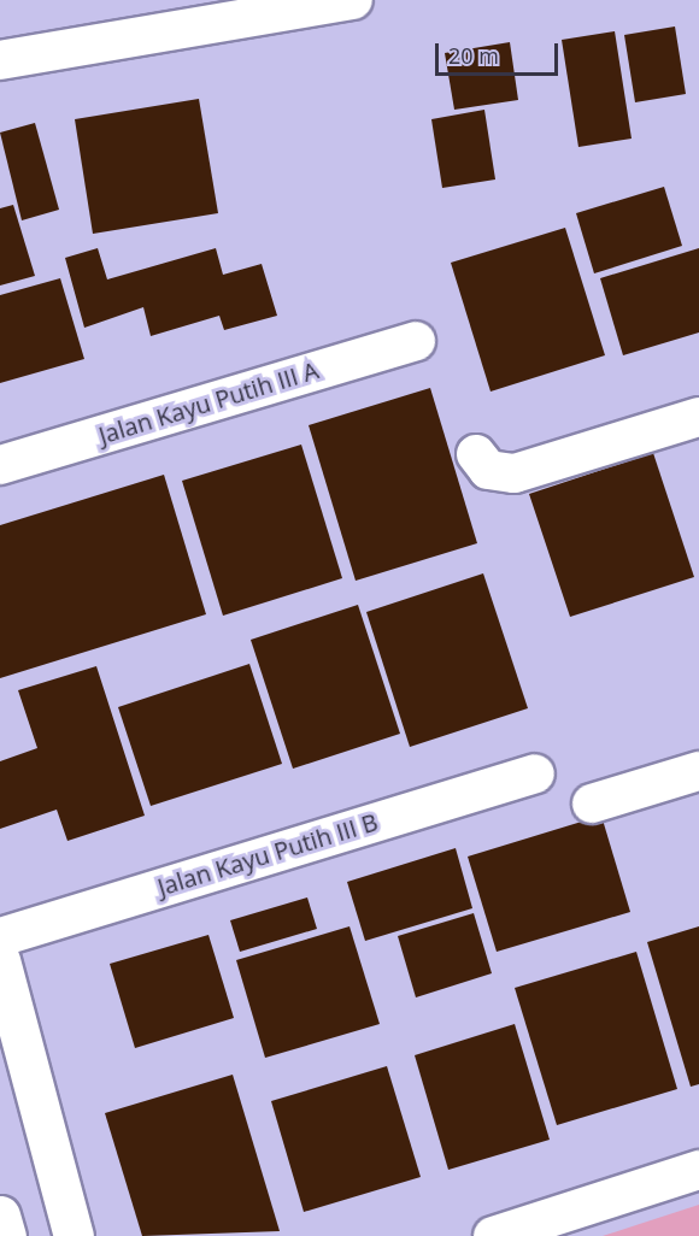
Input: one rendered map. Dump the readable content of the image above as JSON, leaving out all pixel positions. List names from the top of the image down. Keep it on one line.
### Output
{"streets":{"street":["Jalan Kayu Putih III A","Jalan Kayu Putih III B"]},"scale_bar":"20 m"}
